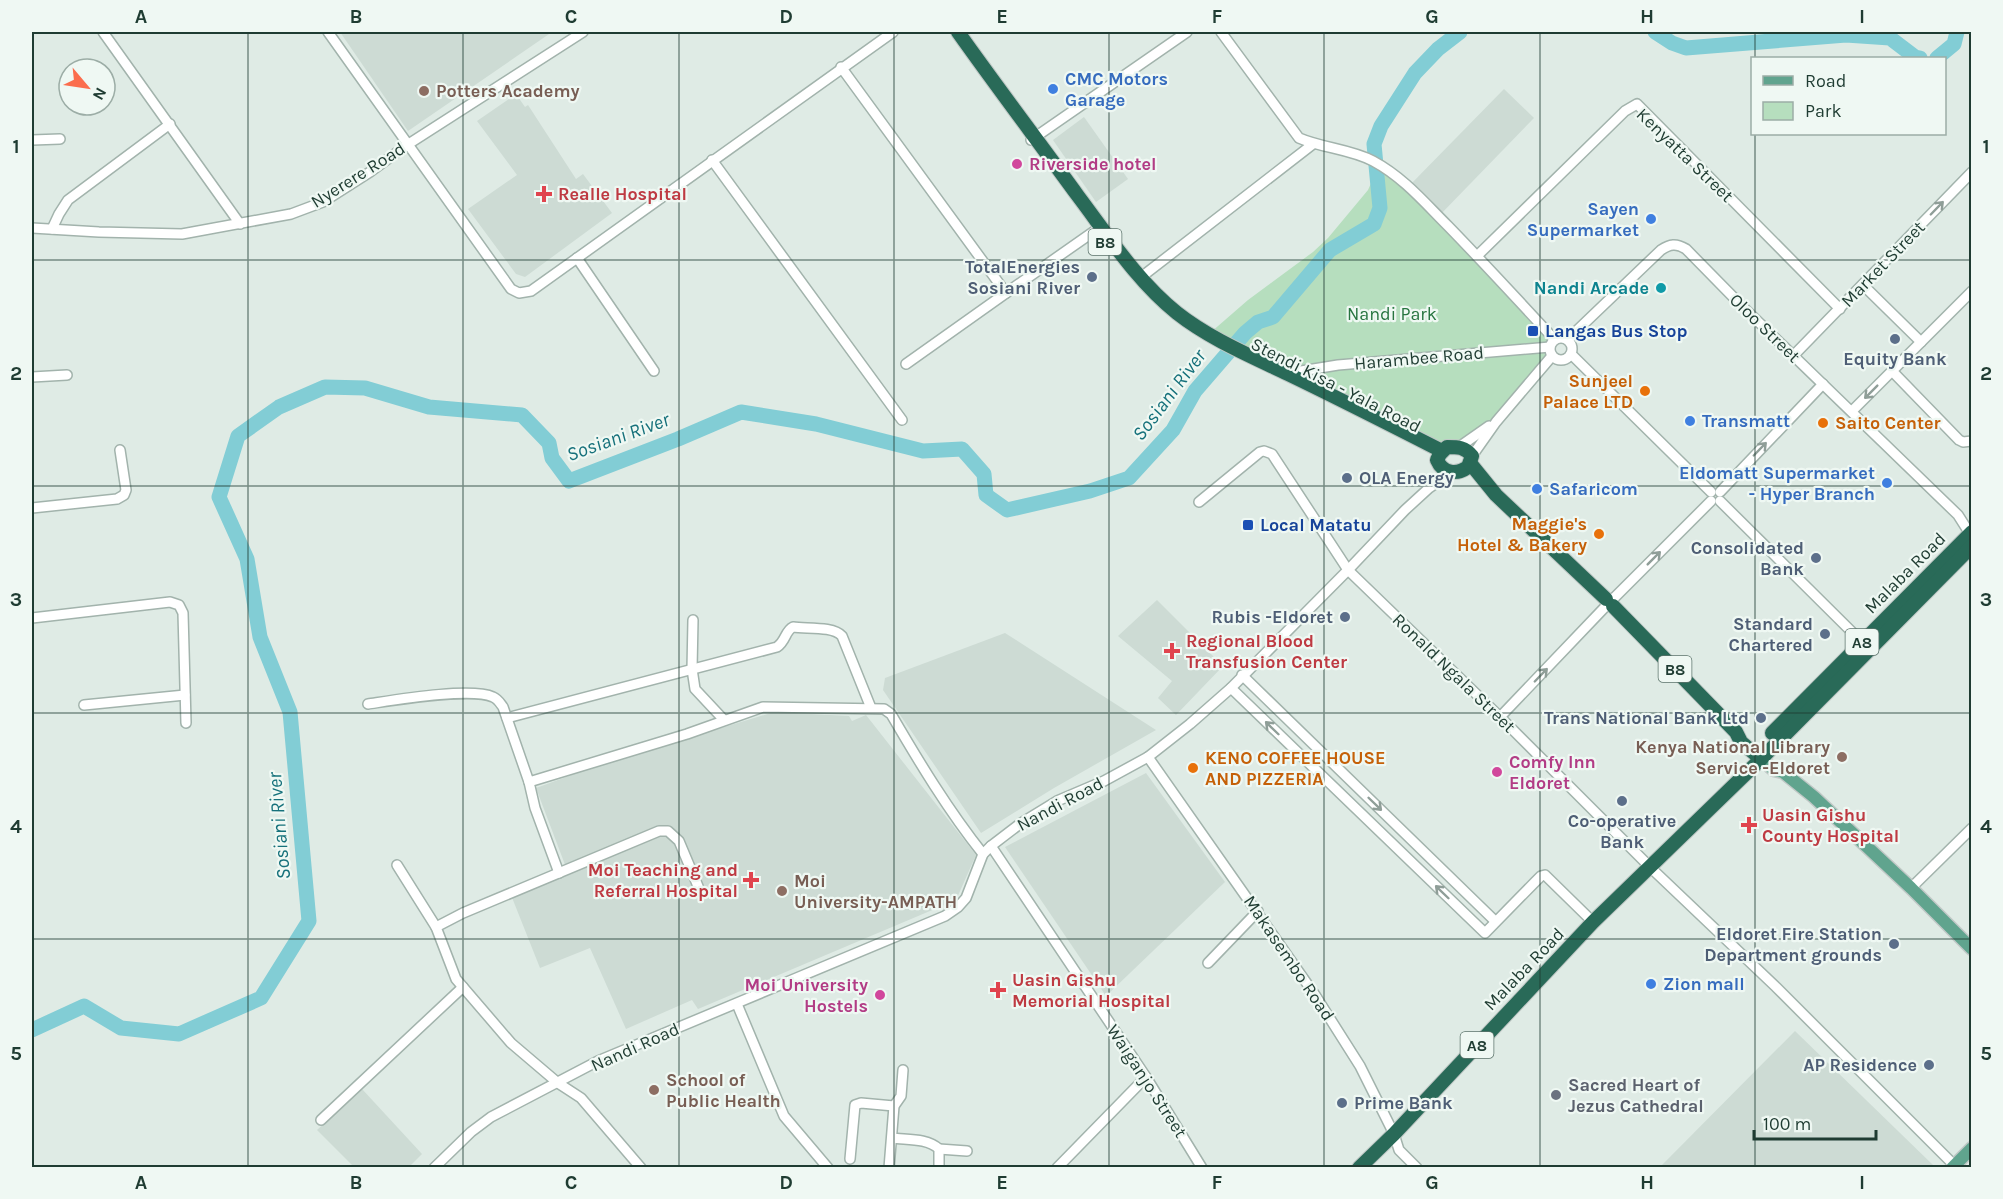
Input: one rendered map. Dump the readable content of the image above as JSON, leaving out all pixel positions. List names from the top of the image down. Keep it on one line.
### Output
{"streets":{"highway":["B8","Stendi Kisa - Yala Road","Malaba Road","A8"],"street":["Kenyatta Street","Nyerere Road","Market Street","Oloo Street","Harambee Road","Ronald Ngala Street","Nandi Road","Makasembo Road","Waiganjo Street"]},"crossings":[["Kenyatta Street","Market Street"],["B8","Harambee Road"],["B8","Stendi Kisa - Yala Road"],["B8","Nandi Road"],["Market Street","Oloo Street"],["Oloo Street","Harambee Road"],["Oloo Street","Malaba Road"],["Oloo Street","A8"],["Oloo Street","Nandi Road"],["Harambee Road","Nandi Road"],["Stendi Kisa - Yala Road","Malaba Road"],["Stendi Kisa - Yala Road","A8"],["Stendi Kisa - Yala Road","Nandi Road"],["Malaba Road","A8"],["Malaba Road","Ronald Ngala Street"],["Malaba Road","Makasembo Road"],["Ronald Ngala Street","Nandi Road"],["Nandi Road","Makasembo Road"],["Nandi Road","Waiganjo Street"]],"one_way":["Market Street"],"water":["Sosiani River"],"parks":["Nandi Park"],"places":{"other":["CMC Motors Garage","Potters Academy","Riverside hotel","Sayen Supermarket","TotalEnergies Sosiani River","Nandi Arcade","Equity Bank","Sunjeel Palace LTD","Transmatt","Saito Center","OLA Energy","Eldomatt Supermarket - Hyper Branch","Safaricom","Maggie's Hotel & Bakery","Consolidated Bank","Rubis -Eldoret","Standard Chartered","Trans National Bank Ltd","Kenya National Library Service -Eldoret","KENO COFFEE HOUSE AND PIZZERIA","Comfy Inn Eldoret","Co-operative Bank","Moi University-AMPATH","Eldoret Fire Station Department grounds","Zion mall","Moi University Hostels","AP Residence","School of Public Health","Sacred Heart of Jezus Cathedral","Prime Bank"],"health":["Realle Hospital","Regional Blood Transfusion Center","Uasin Gishu County Hospital","Moi Teaching and Referral Hospital","Uasin Gishu Memorial Hospital"],"transit":["Langas Bus Stop","Local Matatu"]},"legend":["Road","Park"],"scale_bar":"100 m","north":"bottom right","grid":{"columns":["A","B","C","D","E","F","G","H","I"],"rows":["1","2","3","4","5"]}}
